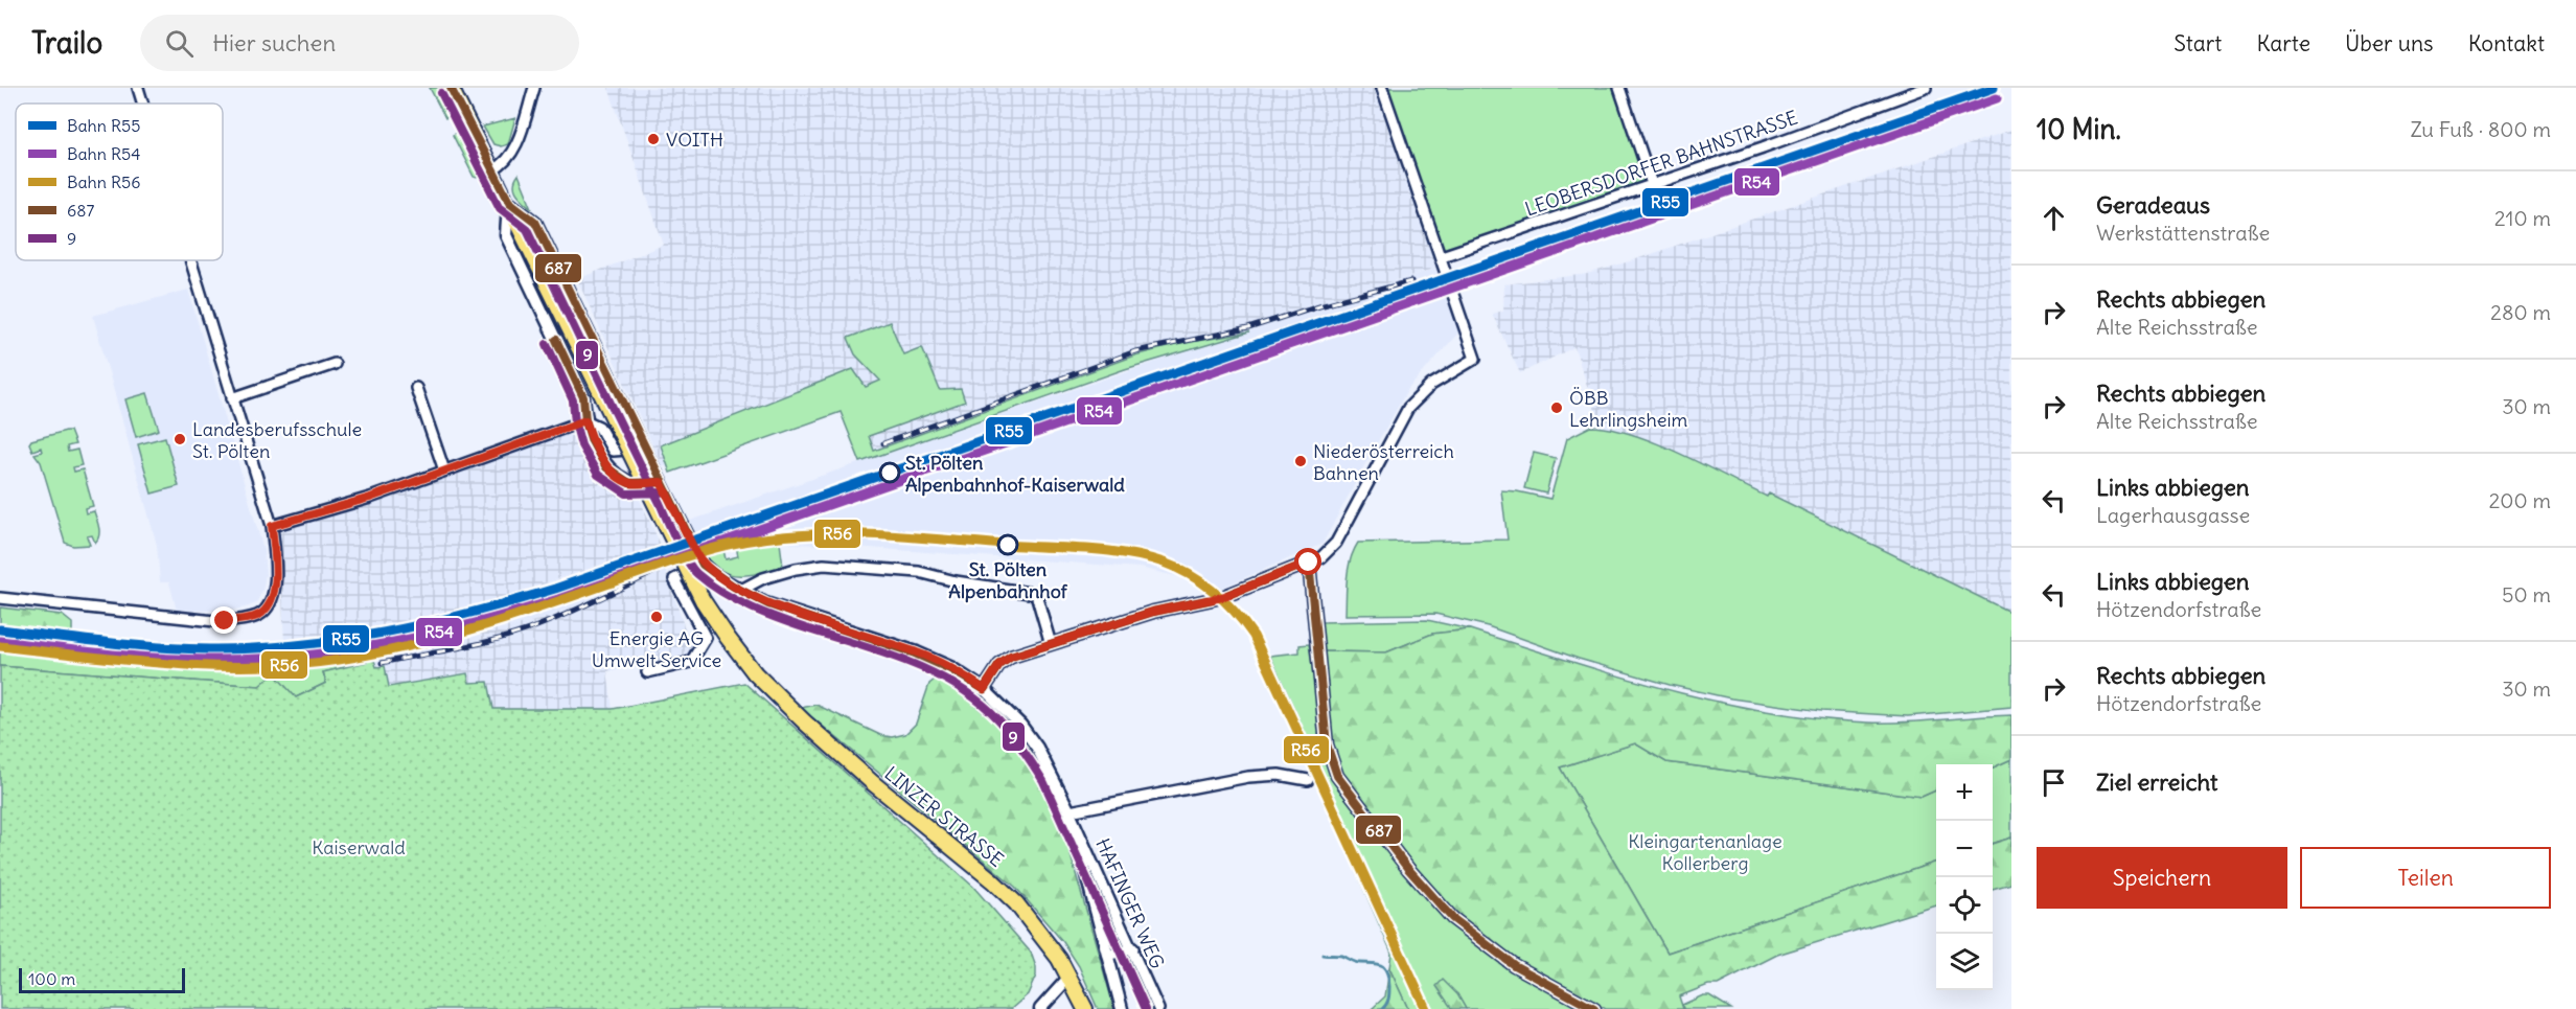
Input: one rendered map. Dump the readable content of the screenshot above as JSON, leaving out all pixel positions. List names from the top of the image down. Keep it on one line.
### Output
{"streets":{"main road":["LINZER STRASSE"],"street":["LEOBERSDORFER BAHNSTRASSE","HAFINGER WEG"]},"parks":["Kleingartenanlage Kollerberg","Kaiserwald"],"places":["VOITH","ÖBB Lehrlingsheim","Landesberufsschule St. Pölten","Niederösterreich Bahnen","St. Pölten Alpenbahnhof-Kaiserwald","St. Pölten Alpenbahnhof","Energie AG Umwelt Service"],"lines":["rail line R55","transit line 687","transit line 9","rail line R54","rail line R56"],"legend":["Bahn R55","Bahn R54","Bahn R56","687","9"],"scale_bar":"100 m","page":{"header":"Trailo","search":"Hier suchen","nav":["Start","Karte","Über uns","Kontakt"],"heading":["10 Min.","Zu Fuß · 800 m"],"list":[["Geradeaus","Werkstättenstraße","210 m"],["Rechts abbiegen","Alte Reichsstraße","280 m"],["Rechts abbiegen","Alte Reichsstraße","30 m"],["Links abbiegen","Lagerhausgasse","200 m"],["Links abbiegen","Hötzendorfstraße","50 m"],["Rechts abbiegen","Hötzendorfstraße","30 m"],"Ziel erreicht"],"map_buttons":["+","−"],"buttons":["Speichern","Teilen"],"scale":"100 m"}}
